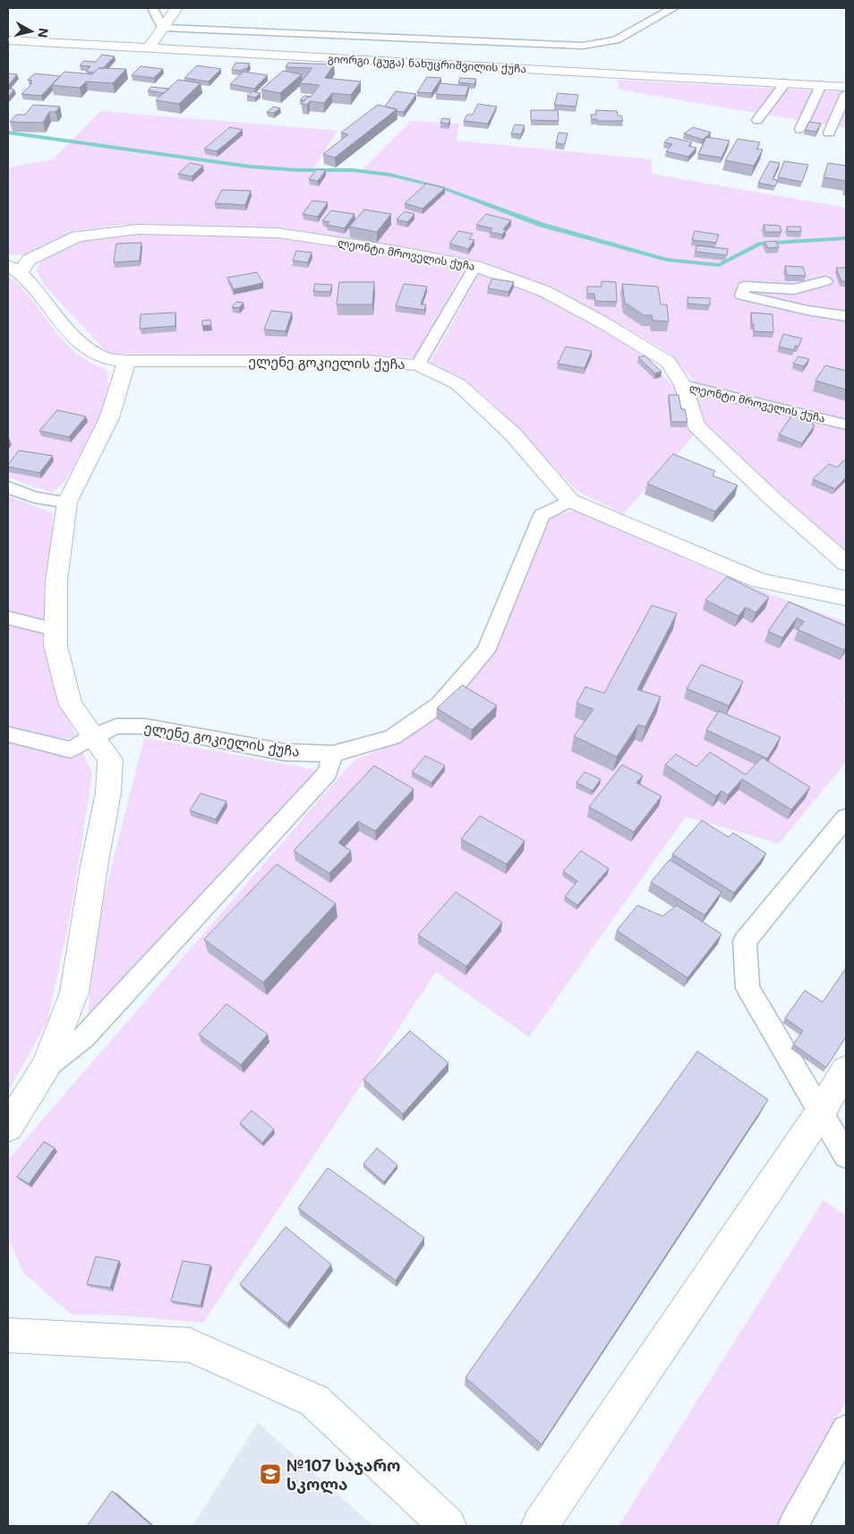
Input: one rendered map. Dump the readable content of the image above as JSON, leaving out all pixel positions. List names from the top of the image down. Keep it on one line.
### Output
{"streets":{"street":["გიორგი (გუგა) ნახუცრიშვილის ქუჩა","ლეონტი მროველის ქუჩა","ელენე გოკიელის ქუჩა"]},"crossings":[["ლეონტი მროველის ქუჩა","ელენე გოკიელის ქუჩა"]],"places":{"school or university":["№107 საჯარო სკოლა"]},"north":"right"}
